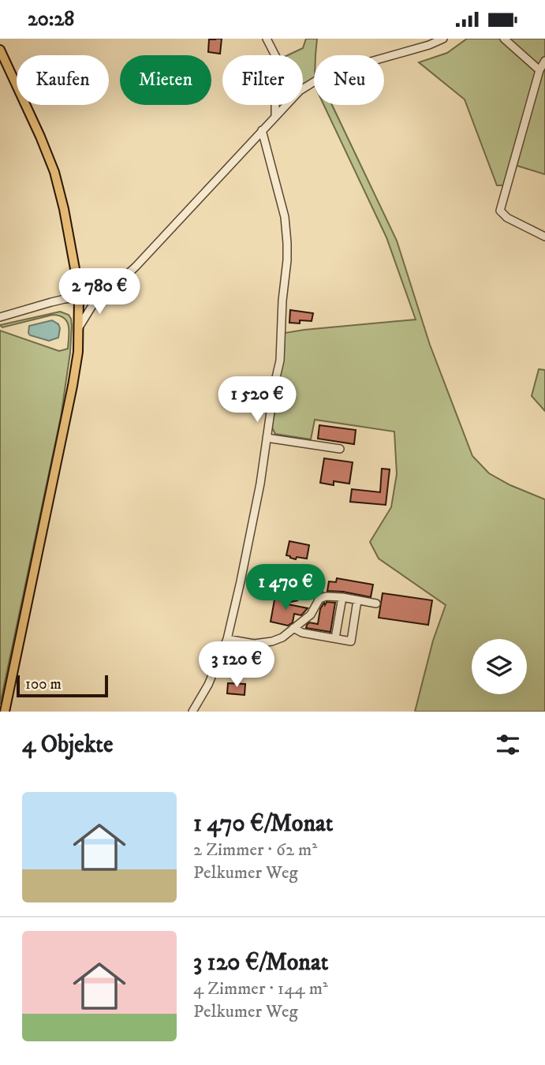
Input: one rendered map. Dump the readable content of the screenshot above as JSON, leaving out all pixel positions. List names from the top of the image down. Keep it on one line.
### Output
{"scale_bar":"100 m","page":{"status":"20:28","chip":["Kaufen","Mieten","Filter","Neu"],"price":["2 780 €","1 520 €","1 470 €","3 120 €"],"scale":"100 m","heading":"4 Objekte","list":[{"name":"1 470 €/Monat","note":"2 Zimmer · 62 m² · Pelkumer Weg"},{"name":"3 120 €/Monat","note":"4 Zimmer · 144 m² · Pelkumer Weg"}]}}
